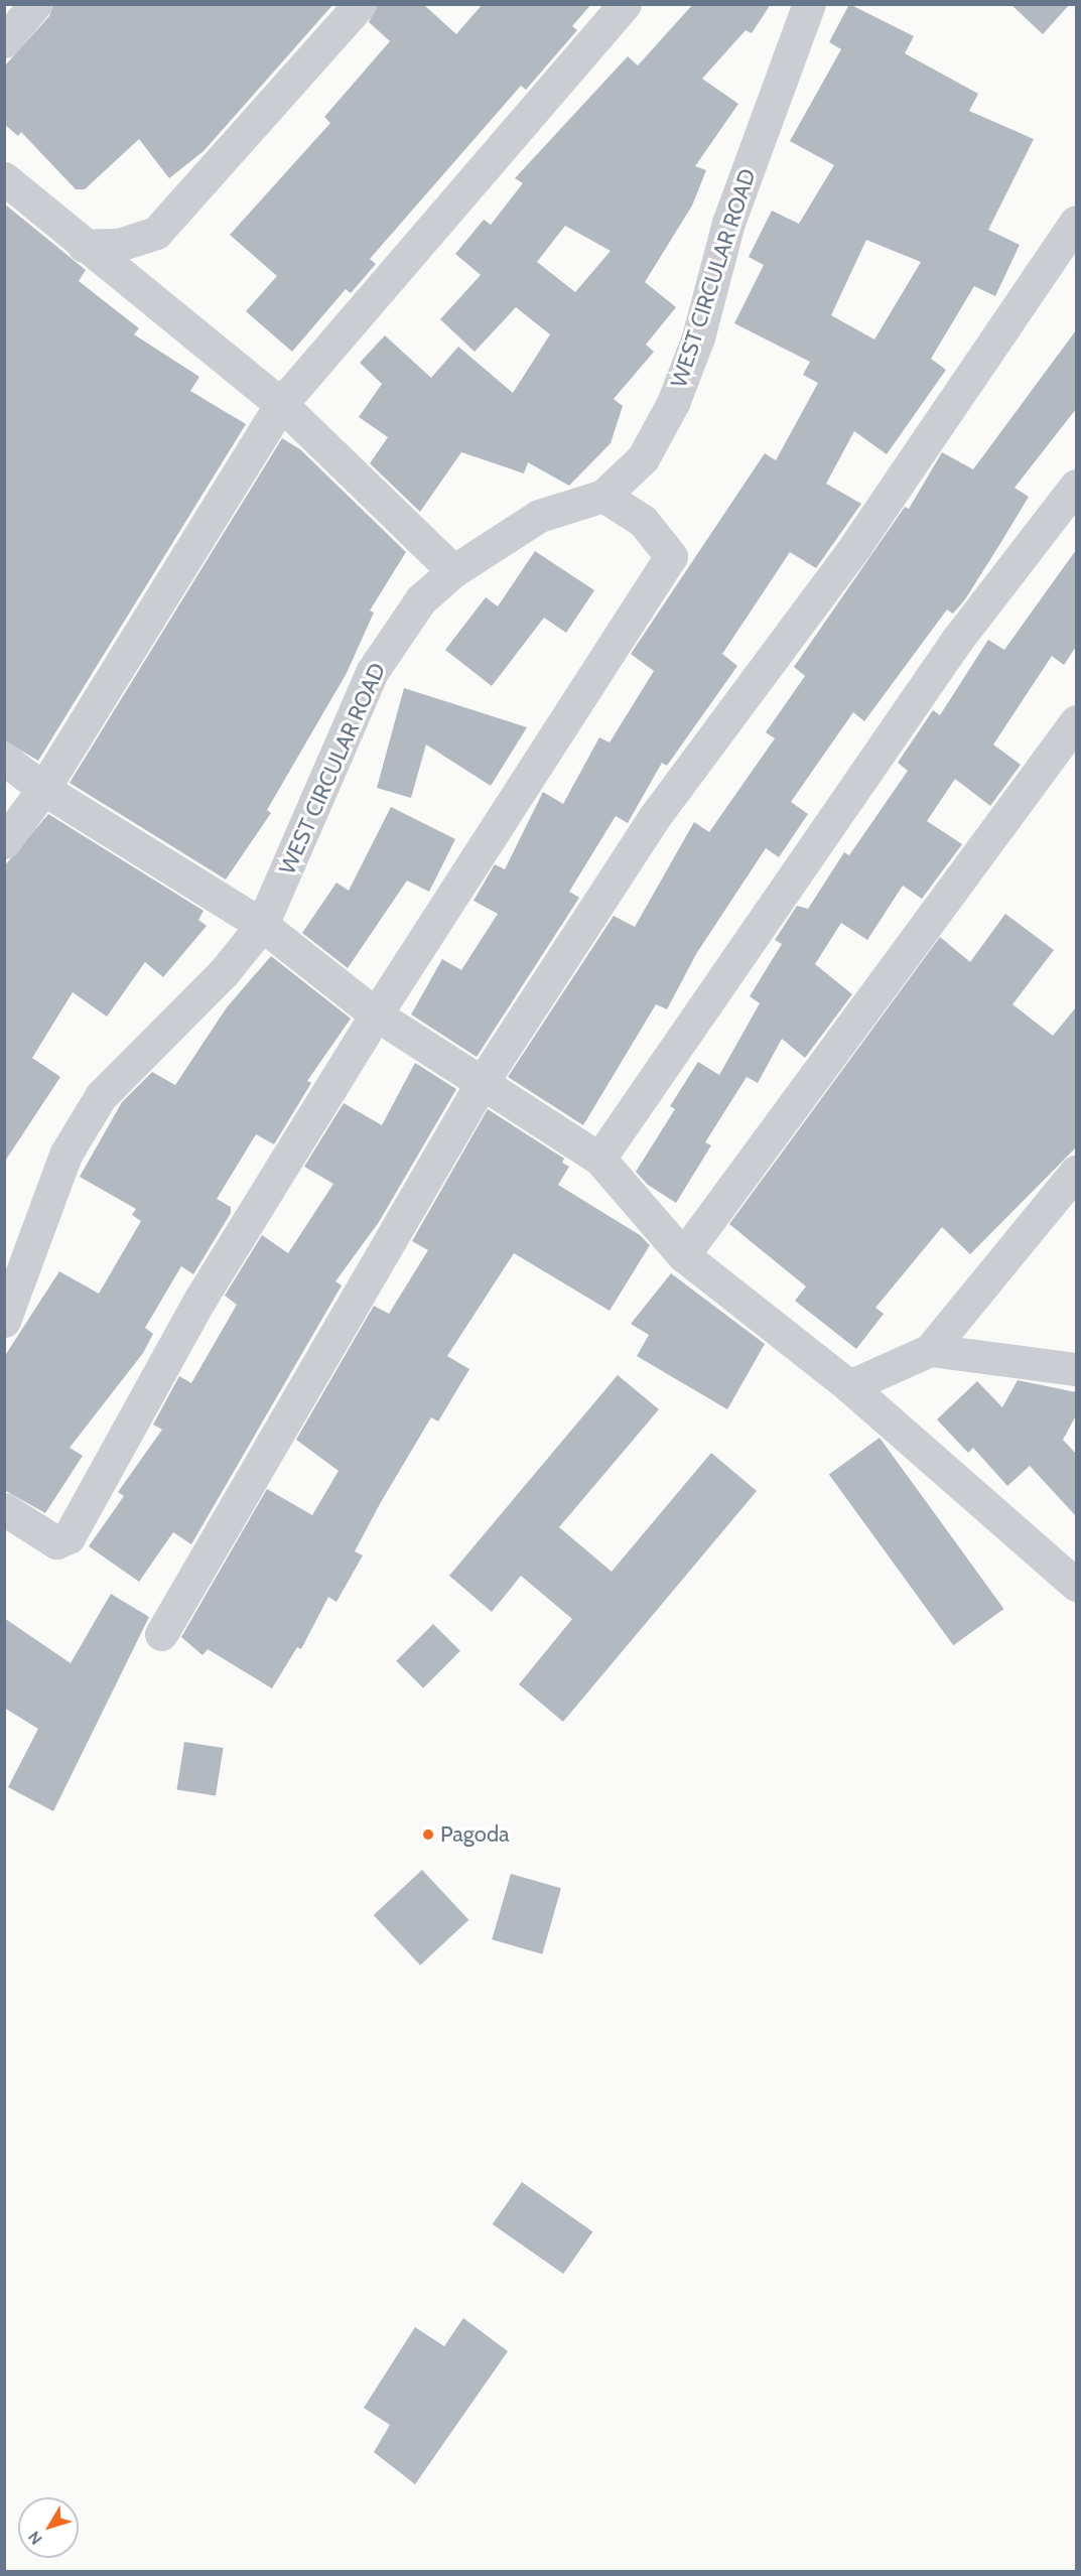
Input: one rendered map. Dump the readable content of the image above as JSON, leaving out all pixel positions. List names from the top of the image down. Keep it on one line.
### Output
{"streets":{"street":["WEST CIRCULAR ROAD"]},"places":["Pagoda"],"north":"bottom left"}
